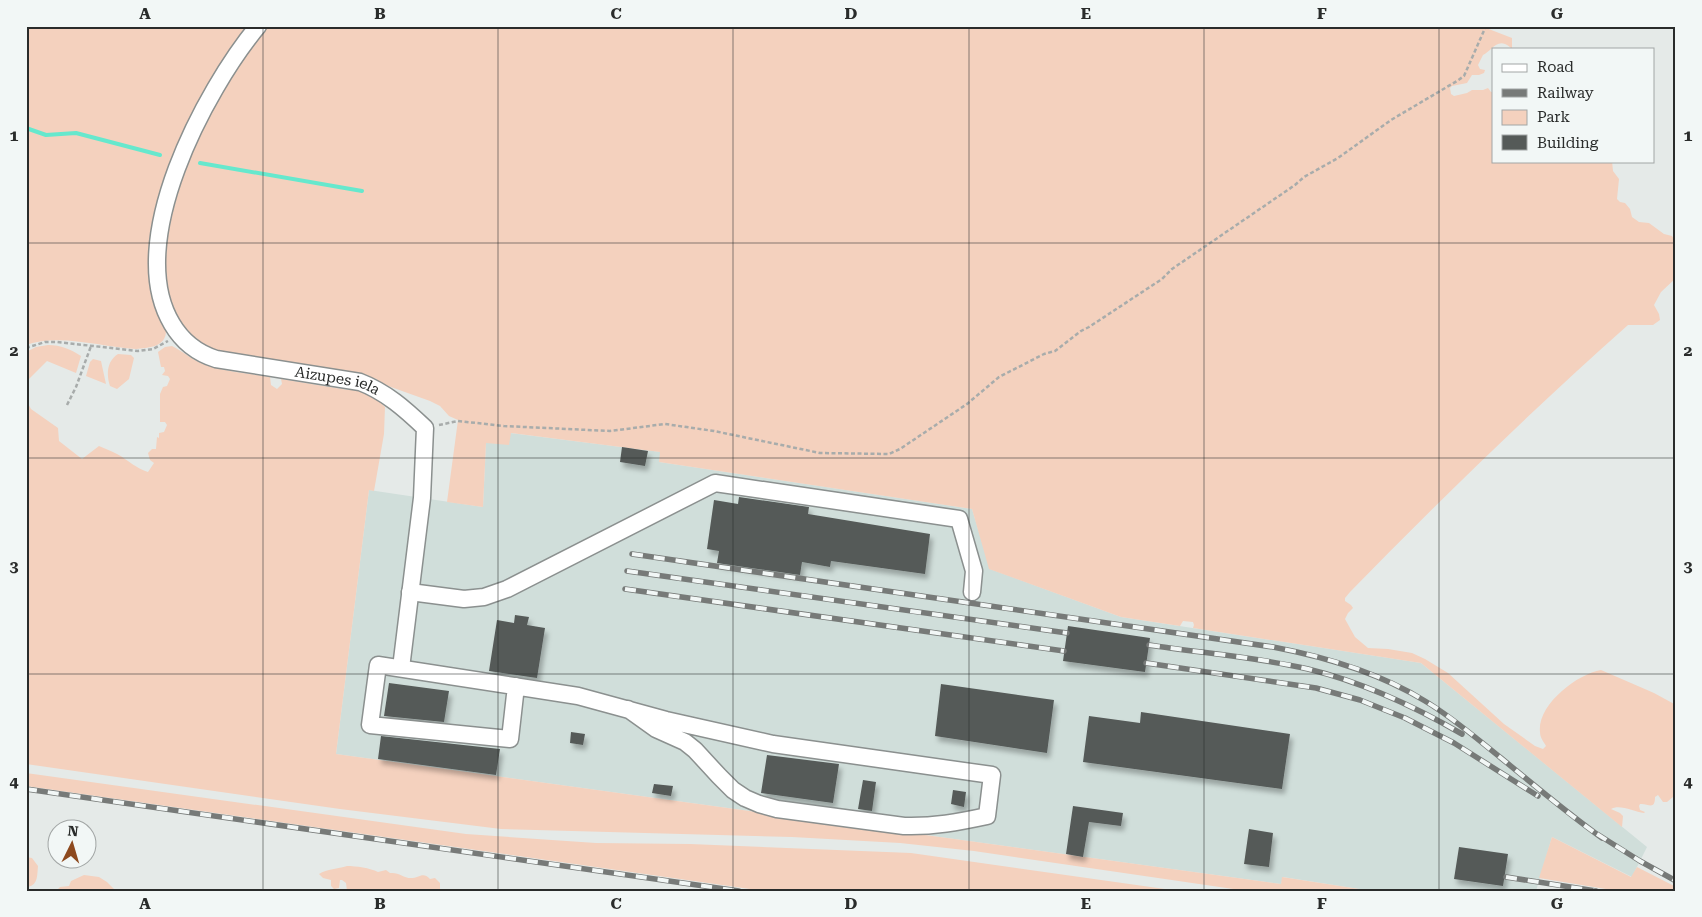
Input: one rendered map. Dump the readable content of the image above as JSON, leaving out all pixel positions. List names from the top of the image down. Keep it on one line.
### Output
{"streets":{"street":["Aizupes iela"]},"legend":["Road","Railway","Park","Building"],"north":"top","grid":{"columns":["A","B","C","D","E","F","G"],"rows":["1","2","3","4"]}}
